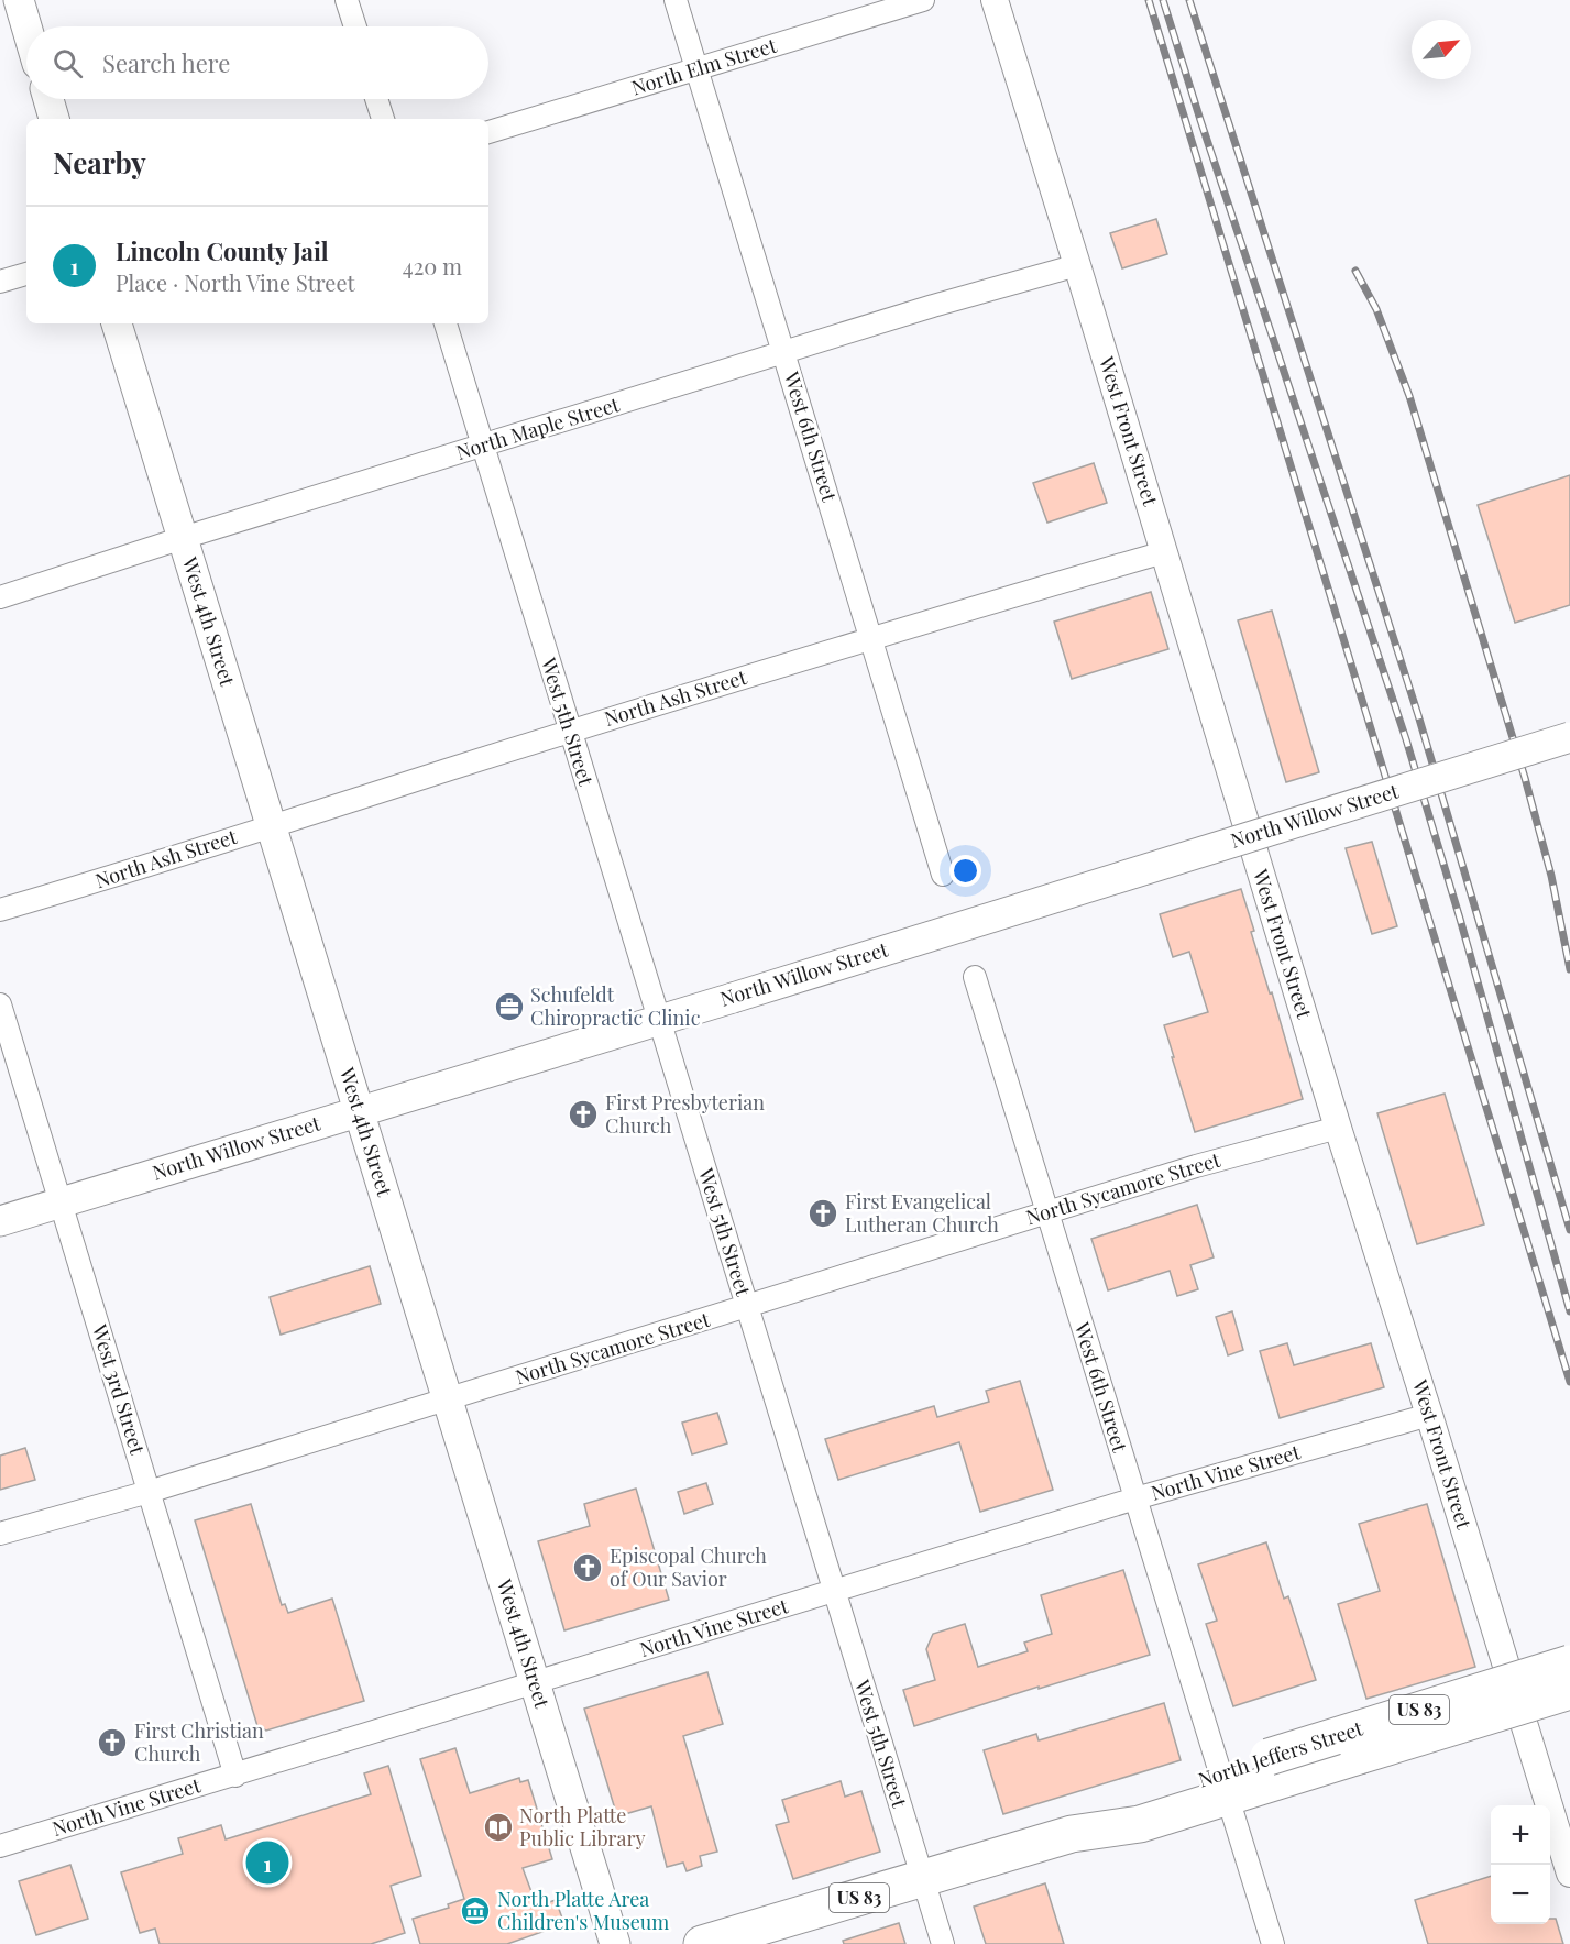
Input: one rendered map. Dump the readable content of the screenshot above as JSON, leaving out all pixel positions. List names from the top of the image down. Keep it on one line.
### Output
{"streets":{"highway":["US 83","North Jeffers Street"],"main road":["West 4th Street","North Willow Street"],"street":["North Elm Street","North Maple Street","West Front Street","West 6th Street","North Ash Street","West 5th Street","North Sycamore Street","West 3rd Street","North Vine Street"]},"crossings":[["North Elm Street","West 6th Street"],["North Maple Street","West Front Street"],["North Maple Street","West 6th Street"],["North Maple Street","West 4th Street"],["North Maple Street","West 5th Street"],["West Front Street","North Ash Street"],["West Front Street","North Willow Street"],["West Front Street","North Sycamore Street"],["West Front Street","North Vine Street"],["West 6th Street","North Ash Street"],["West 6th Street","North Sycamore Street"],["West 6th Street","North Vine Street"],["West 6th Street","North Jeffers Street"],["West 4th Street","North Ash Street"],["West 4th Street","North Willow Street"],["West 4th Street","North Sycamore Street"],["West 4th Street","North Vine Street"],["North Ash Street","West 5th Street"],["West 5th Street","North Willow Street"],["West 5th Street","North Sycamore Street"],["West 5th Street","North Vine Street"],["West 5th Street","North Jeffers Street"],["North Willow Street","West 3rd Street"],["North Sycamore Street","West 3rd Street"],["West 3rd Street","North Vine Street"]],"places":{"office":["Schufeldt Chiropractic Clinic"],"church":["First Presbyterian Church","First Evangelical Lutheran Church","Episcopal Church of Our Savior","First Christian Church"],"library":["North Platte Public Library"],"museum":["North Platte Area Children's Museum"]},"north":"top right","page":{"search":"Search here","heading":"Nearby","list":[{"mark":"1","name":"Lincoln County Jail","note":"Place · North Vine Street","value":"420 m"}],"map_buttons":["+","−"],"pins":"1"}}
